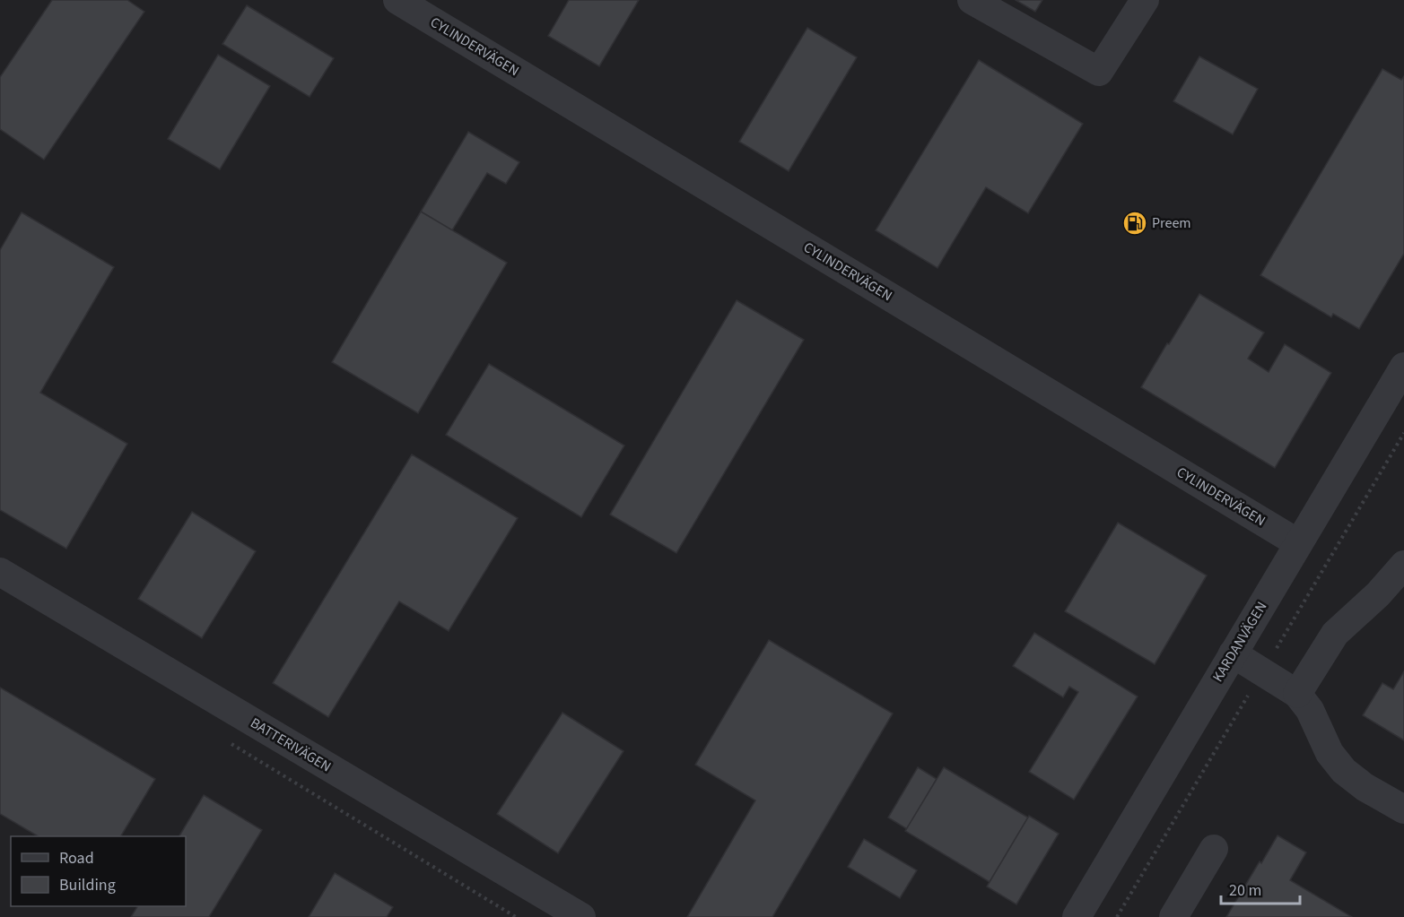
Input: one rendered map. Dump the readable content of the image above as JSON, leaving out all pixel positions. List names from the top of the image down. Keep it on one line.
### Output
{"streets":{"street":["CYLINDERVÄGEN","KARDANVÄGEN","BATTERIVÄGEN"]},"crossings":[["CYLINDERVÄGEN","KARDANVÄGEN"]],"places":{"fuel station":["Preem"]},"legend":["Road","Building"],"scale_bar":"20 m"}
